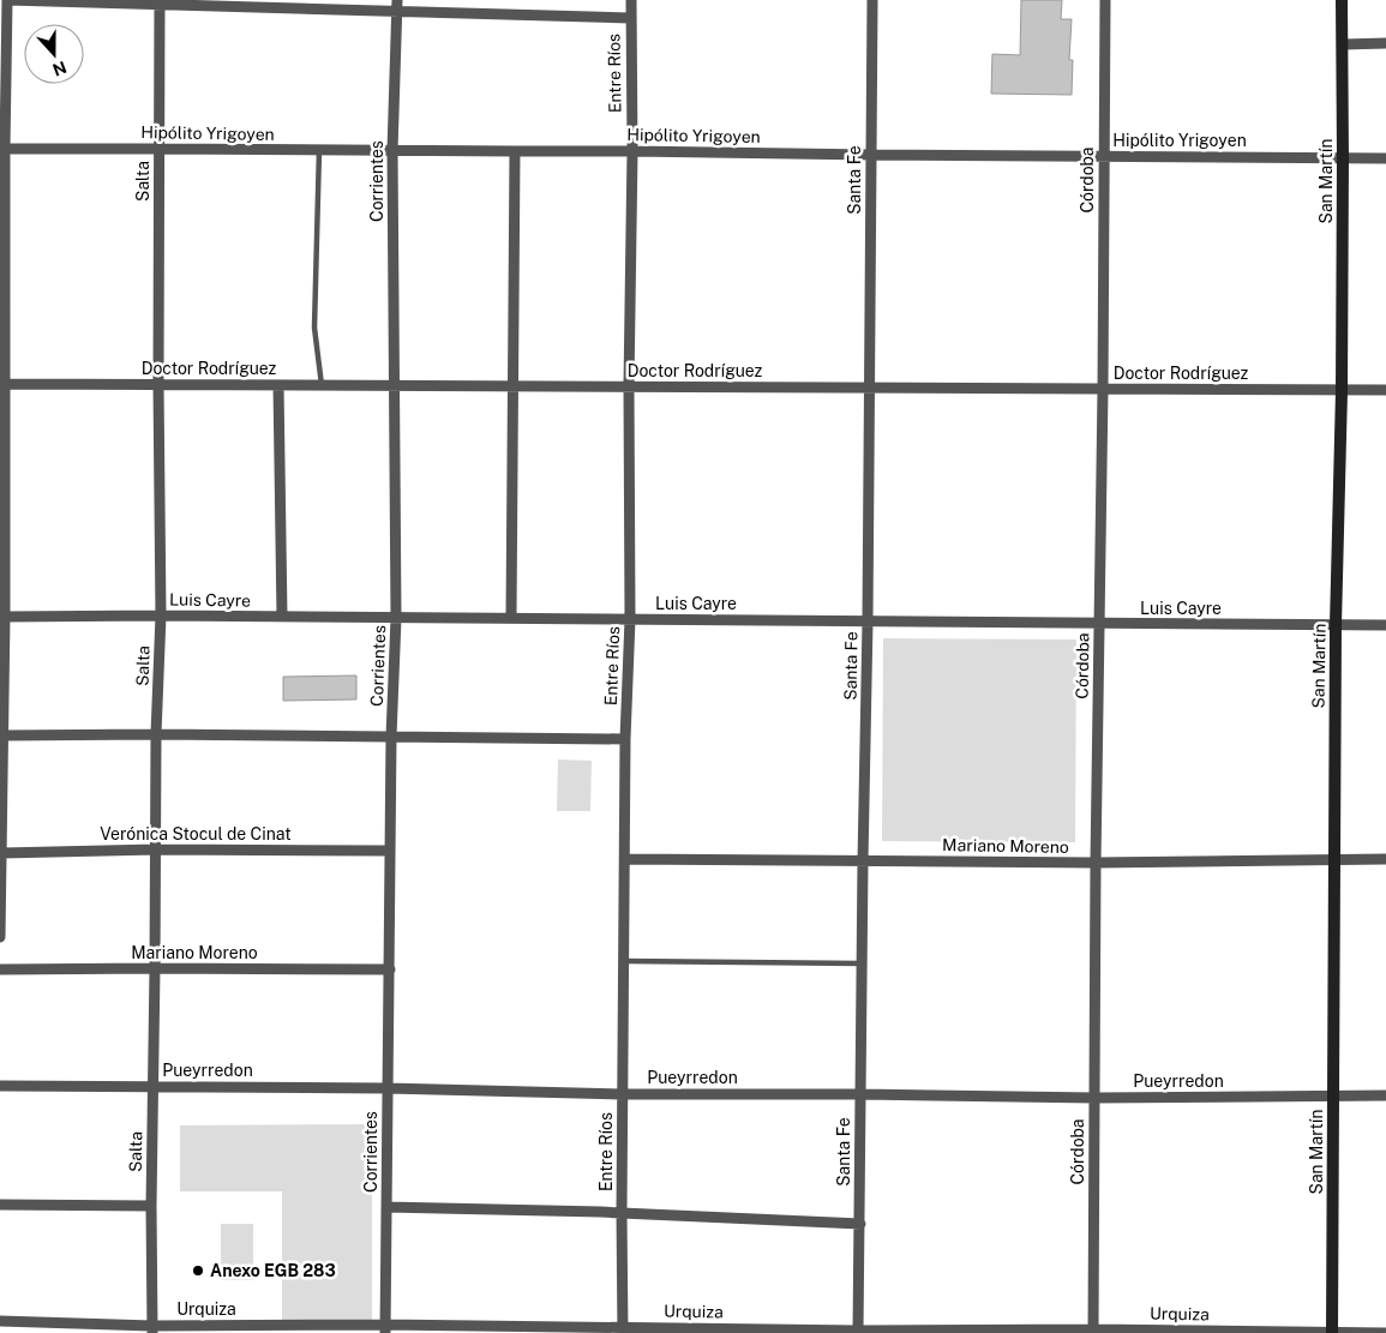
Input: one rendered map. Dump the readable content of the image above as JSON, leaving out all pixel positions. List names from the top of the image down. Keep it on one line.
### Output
{"streets":{"street":["Entre Ríos","Hipólito Yrigoyen","Santa Fe","Córdoba","Salta","Corrientes","San Martín","Doctor Rodríguez","Luis Cayre","Verónica Stocul de Cinat","Mariano Moreno","Pueyrredon","Urquiza"]},"crossings":[["Entre Ríos","Hipólito Yrigoyen"],["Entre Ríos","Doctor Rodríguez"],["Entre Ríos","Luis Cayre"],["Entre Ríos","Mariano Moreno"],["Entre Ríos","Pueyrredon"],["Entre Ríos","Urquiza"],["Hipólito Yrigoyen","Santa Fe"],["Hipólito Yrigoyen","Córdoba"],["Hipólito Yrigoyen","Salta"],["Hipólito Yrigoyen","Corrientes"],["Hipólito Yrigoyen","San Martín"],["Santa Fe","Doctor Rodríguez"],["Santa Fe","Luis Cayre"],["Santa Fe","Mariano Moreno"],["Santa Fe","Pueyrredon"],["Santa Fe","Urquiza"],["Córdoba","Doctor Rodríguez"],["Córdoba","Luis Cayre"],["Córdoba","Mariano Moreno"],["Córdoba","Pueyrredon"],["Córdoba","Urquiza"],["Salta","Doctor Rodríguez"],["Salta","Luis Cayre"],["Salta","Verónica Stocul de Cinat"],["Salta","Mariano Moreno"],["Salta","Pueyrredon"],["Salta","Urquiza"],["Corrientes","Doctor Rodríguez"],["Corrientes","Luis Cayre"],["Corrientes","Verónica Stocul de Cinat"],["Corrientes","Mariano Moreno"],["Corrientes","Pueyrredon"],["Corrientes","Urquiza"],["San Martín","Doctor Rodríguez"],["San Martín","Luis Cayre"],["San Martín","Mariano Moreno"],["San Martín","Pueyrredon"],["San Martín","Urquiza"]],"places":["Anexo EGB 283"],"north":"bottom"}
